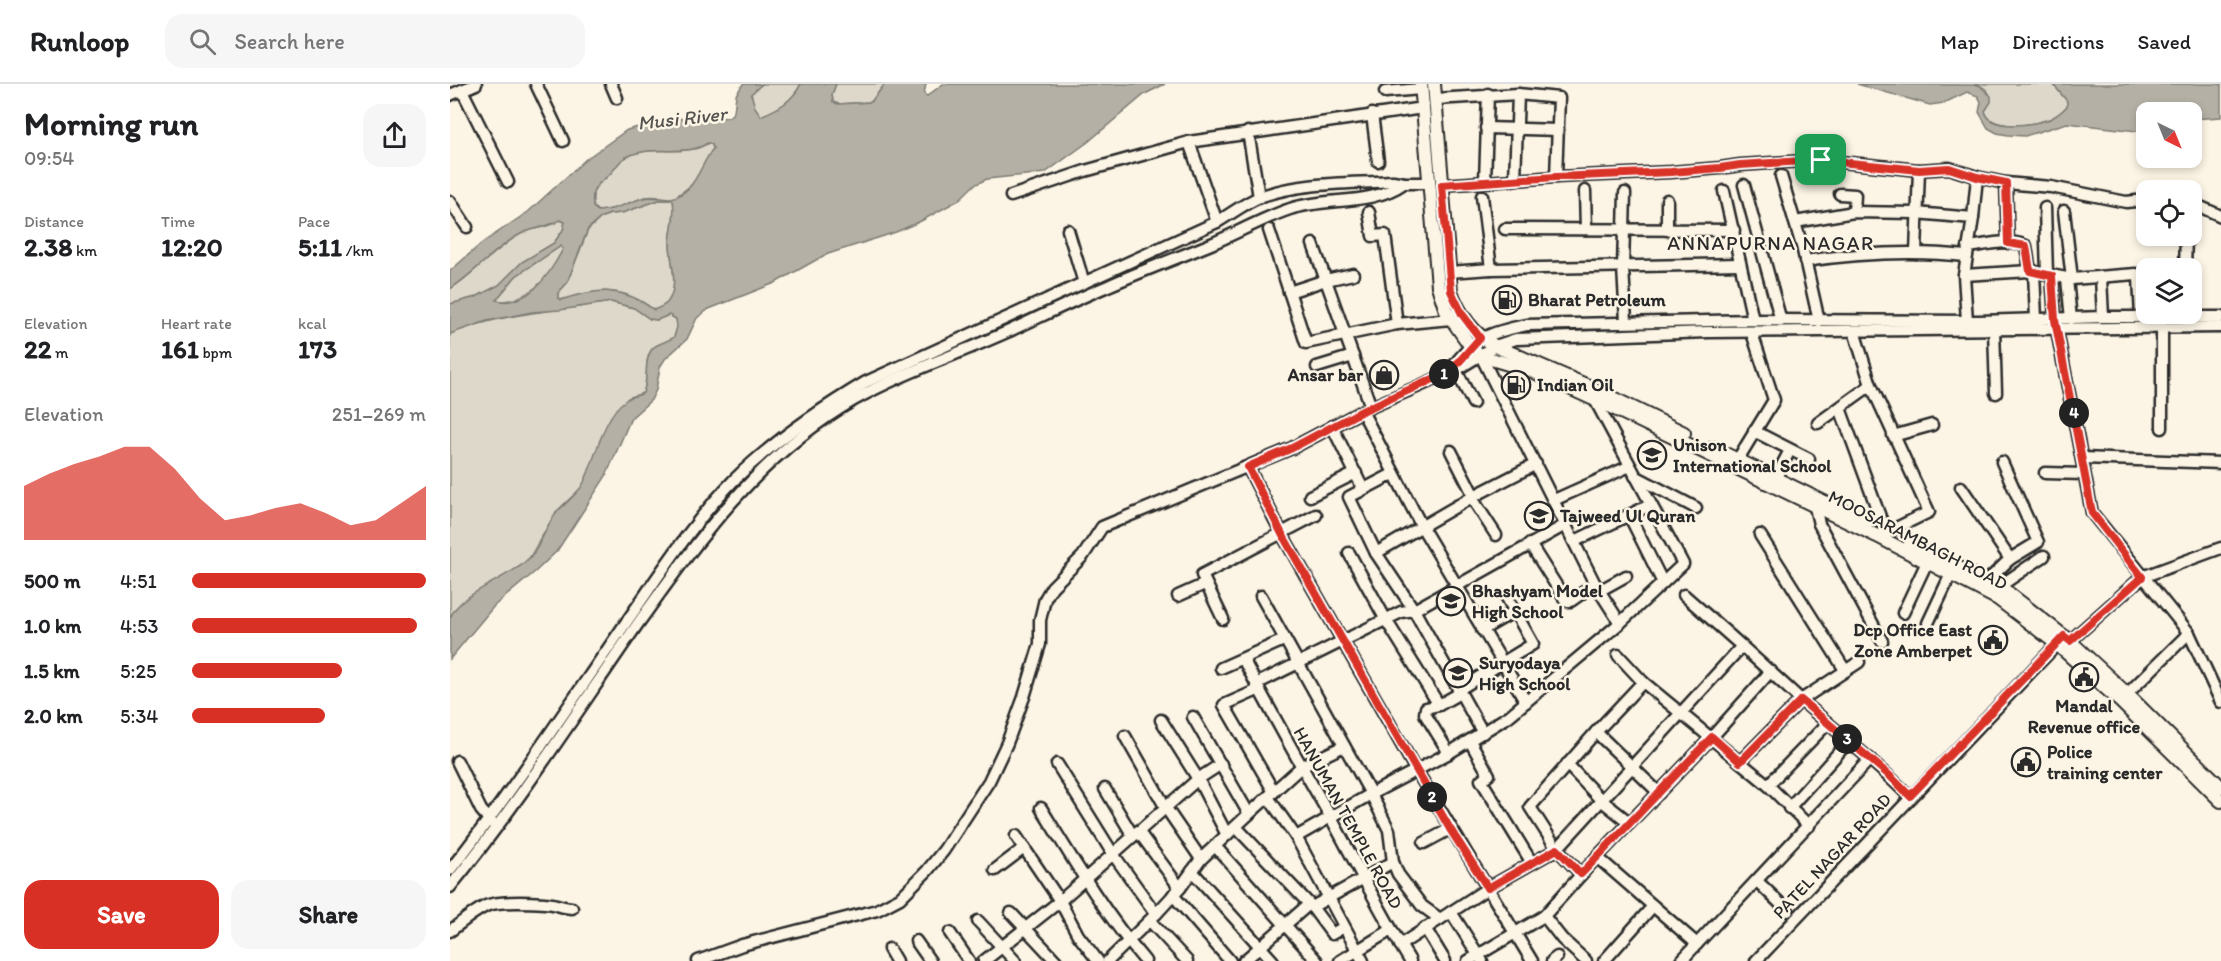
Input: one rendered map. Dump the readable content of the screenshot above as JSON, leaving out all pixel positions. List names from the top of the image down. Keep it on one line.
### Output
{"streets":{"main road":["MOOSARAMBAGH ROAD"],"street":["HANUMAN TEMPLE ROAD","PATEL NAGAR ROAD"]},"crossings":[["MOOSARAMBAGH ROAD","PATEL NAGAR ROAD"]],"districts":["ANNAPURNA NAGAR"],"water":["Musi River"],"places":{"fuel station":["Bharat Petroleum","Indian Oil"],"shop":["Ansar bar"],"school or university":["Unison International School","Tajweed Ul Quran","Bhashyam Model High School","Suryodaya High School"],"public building":["Dcp Office East Zone Amberpet","Mandal Revenue office","Police training center"]},"north":"bottom right","page":{"header":"Runloop","search":"Search here","nav":["Map","Directions","Saved"],"heading":["Morning run","09:54"],"stats":[["Distance","2.38 km"],["Time","12:20"],["Pace","5:11 /km"],["Elevation","22 m"],["Heart rate","161 bpm"],["kcal","173"]],"pins":["1","4","3","2"],"chart":["Elevation","251–269 m"],"list":[{"name":"500 m","note":"4:51"},{"name":"1.0 km","note":"4:53"},{"name":"1.5 km","note":"5:25"},{"name":"2.0 km","note":"5:34"}],"buttons":["Save","Share"]}}
